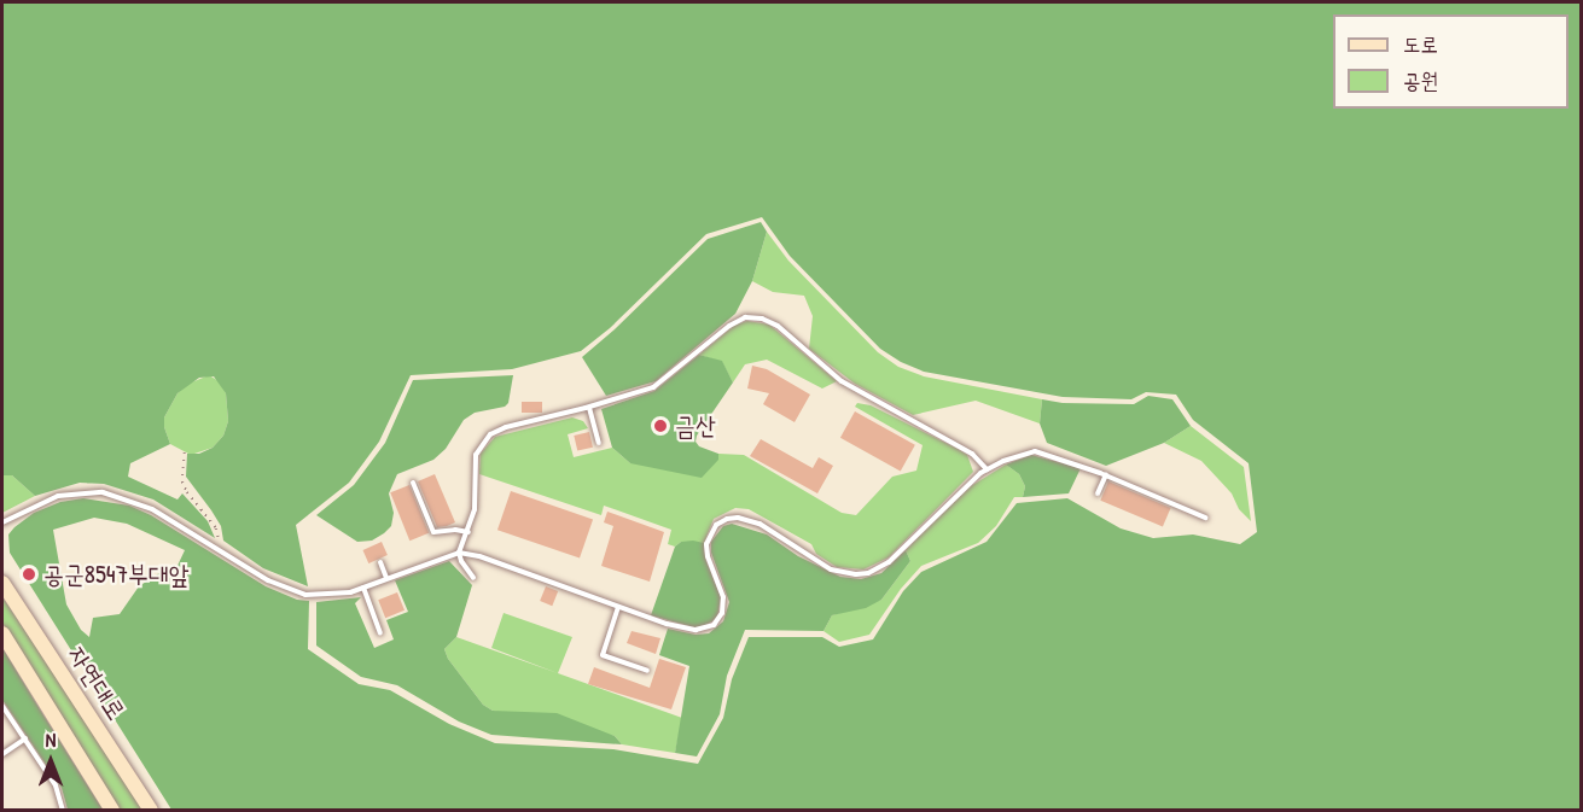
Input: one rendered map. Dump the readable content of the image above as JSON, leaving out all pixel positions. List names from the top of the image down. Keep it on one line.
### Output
{"streets":{"main road":["자연대로"]},"places":["금산","공군8547부대앞"],"legend":["도로","공원"],"north":"top"}
